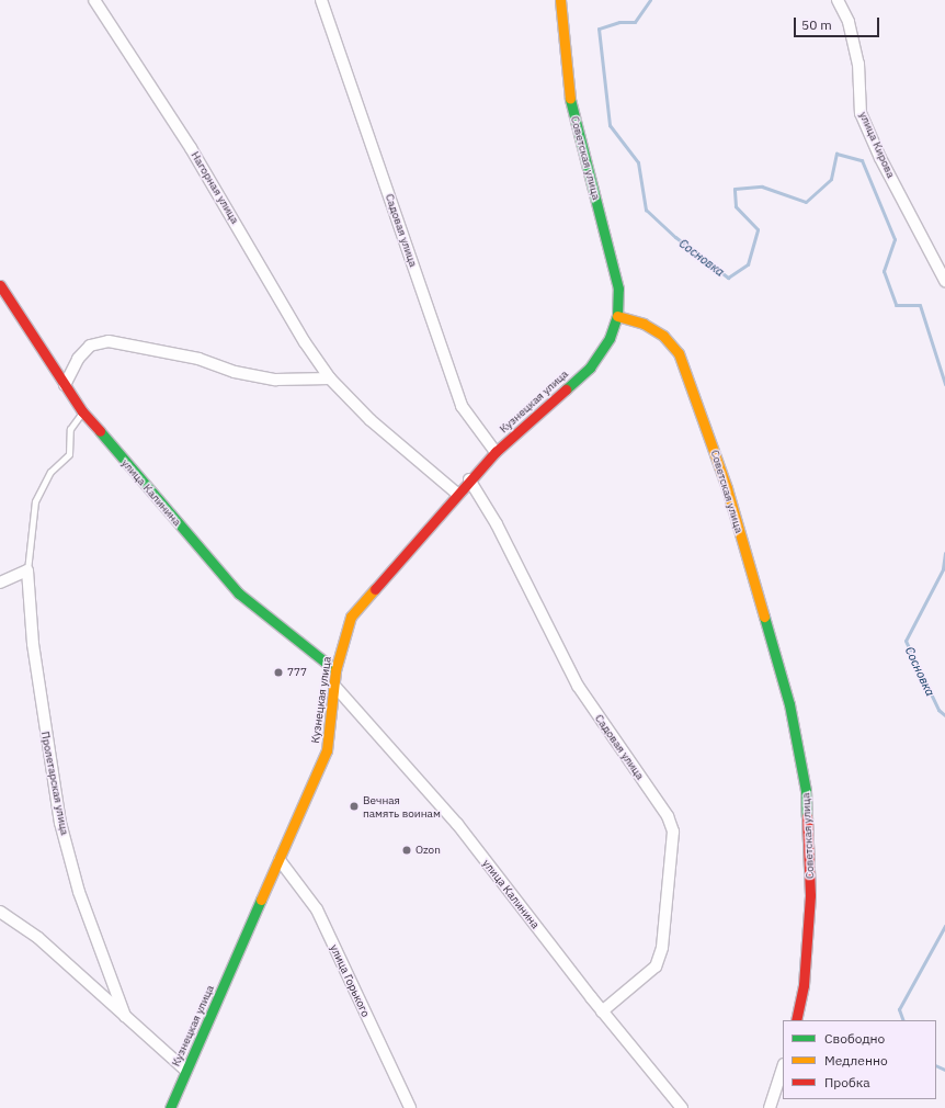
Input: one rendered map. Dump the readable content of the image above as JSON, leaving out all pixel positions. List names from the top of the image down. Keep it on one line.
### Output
{"streets":{"street":["улица Кирова","Советская улица","Нагорная улица","Садовая улица","Кузнецкая улица","улица Калинина","Пролетарская улица","улица Горького"]},"crossings":[["Советская улица","Кузнецкая улица"],["Нагорная улица","Кузнецкая улица"],["Садовая улица","Кузнецкая улица"],["Садовая улица","улица Калинина"],["Кузнецкая улица","улица Калинина"],["Кузнецкая улица","Пролетарская улица"],["Кузнецкая улица","улица Горького"]],"water":["Сосновка"],"places":["777","Вечная память воинам","Ozon"],"legend":["Свободно","Медленно","Пробка"],"scale_bar":"50 m"}
